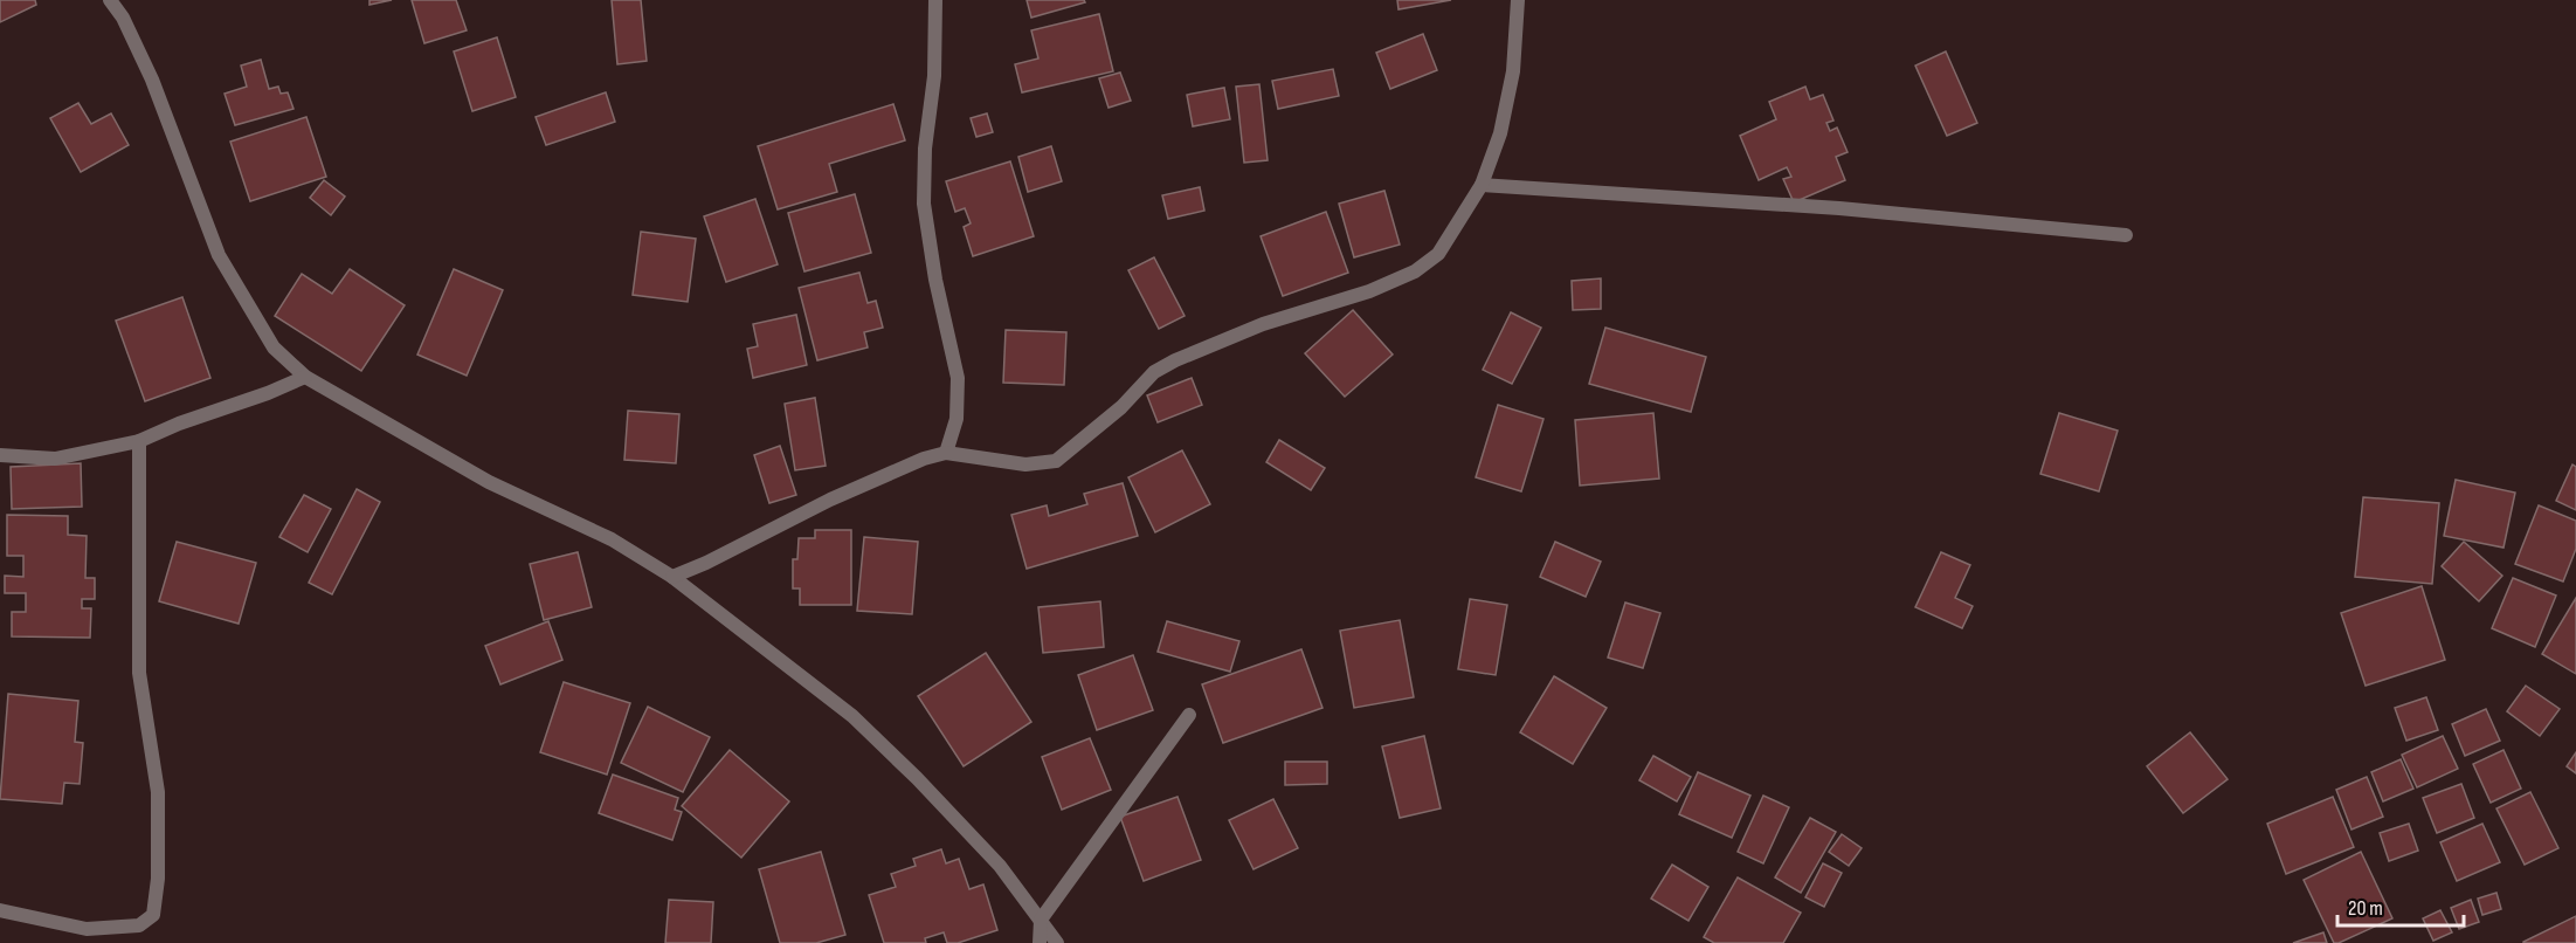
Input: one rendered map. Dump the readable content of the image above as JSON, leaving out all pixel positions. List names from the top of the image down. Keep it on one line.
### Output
{"scale_bar":"20 m"}
